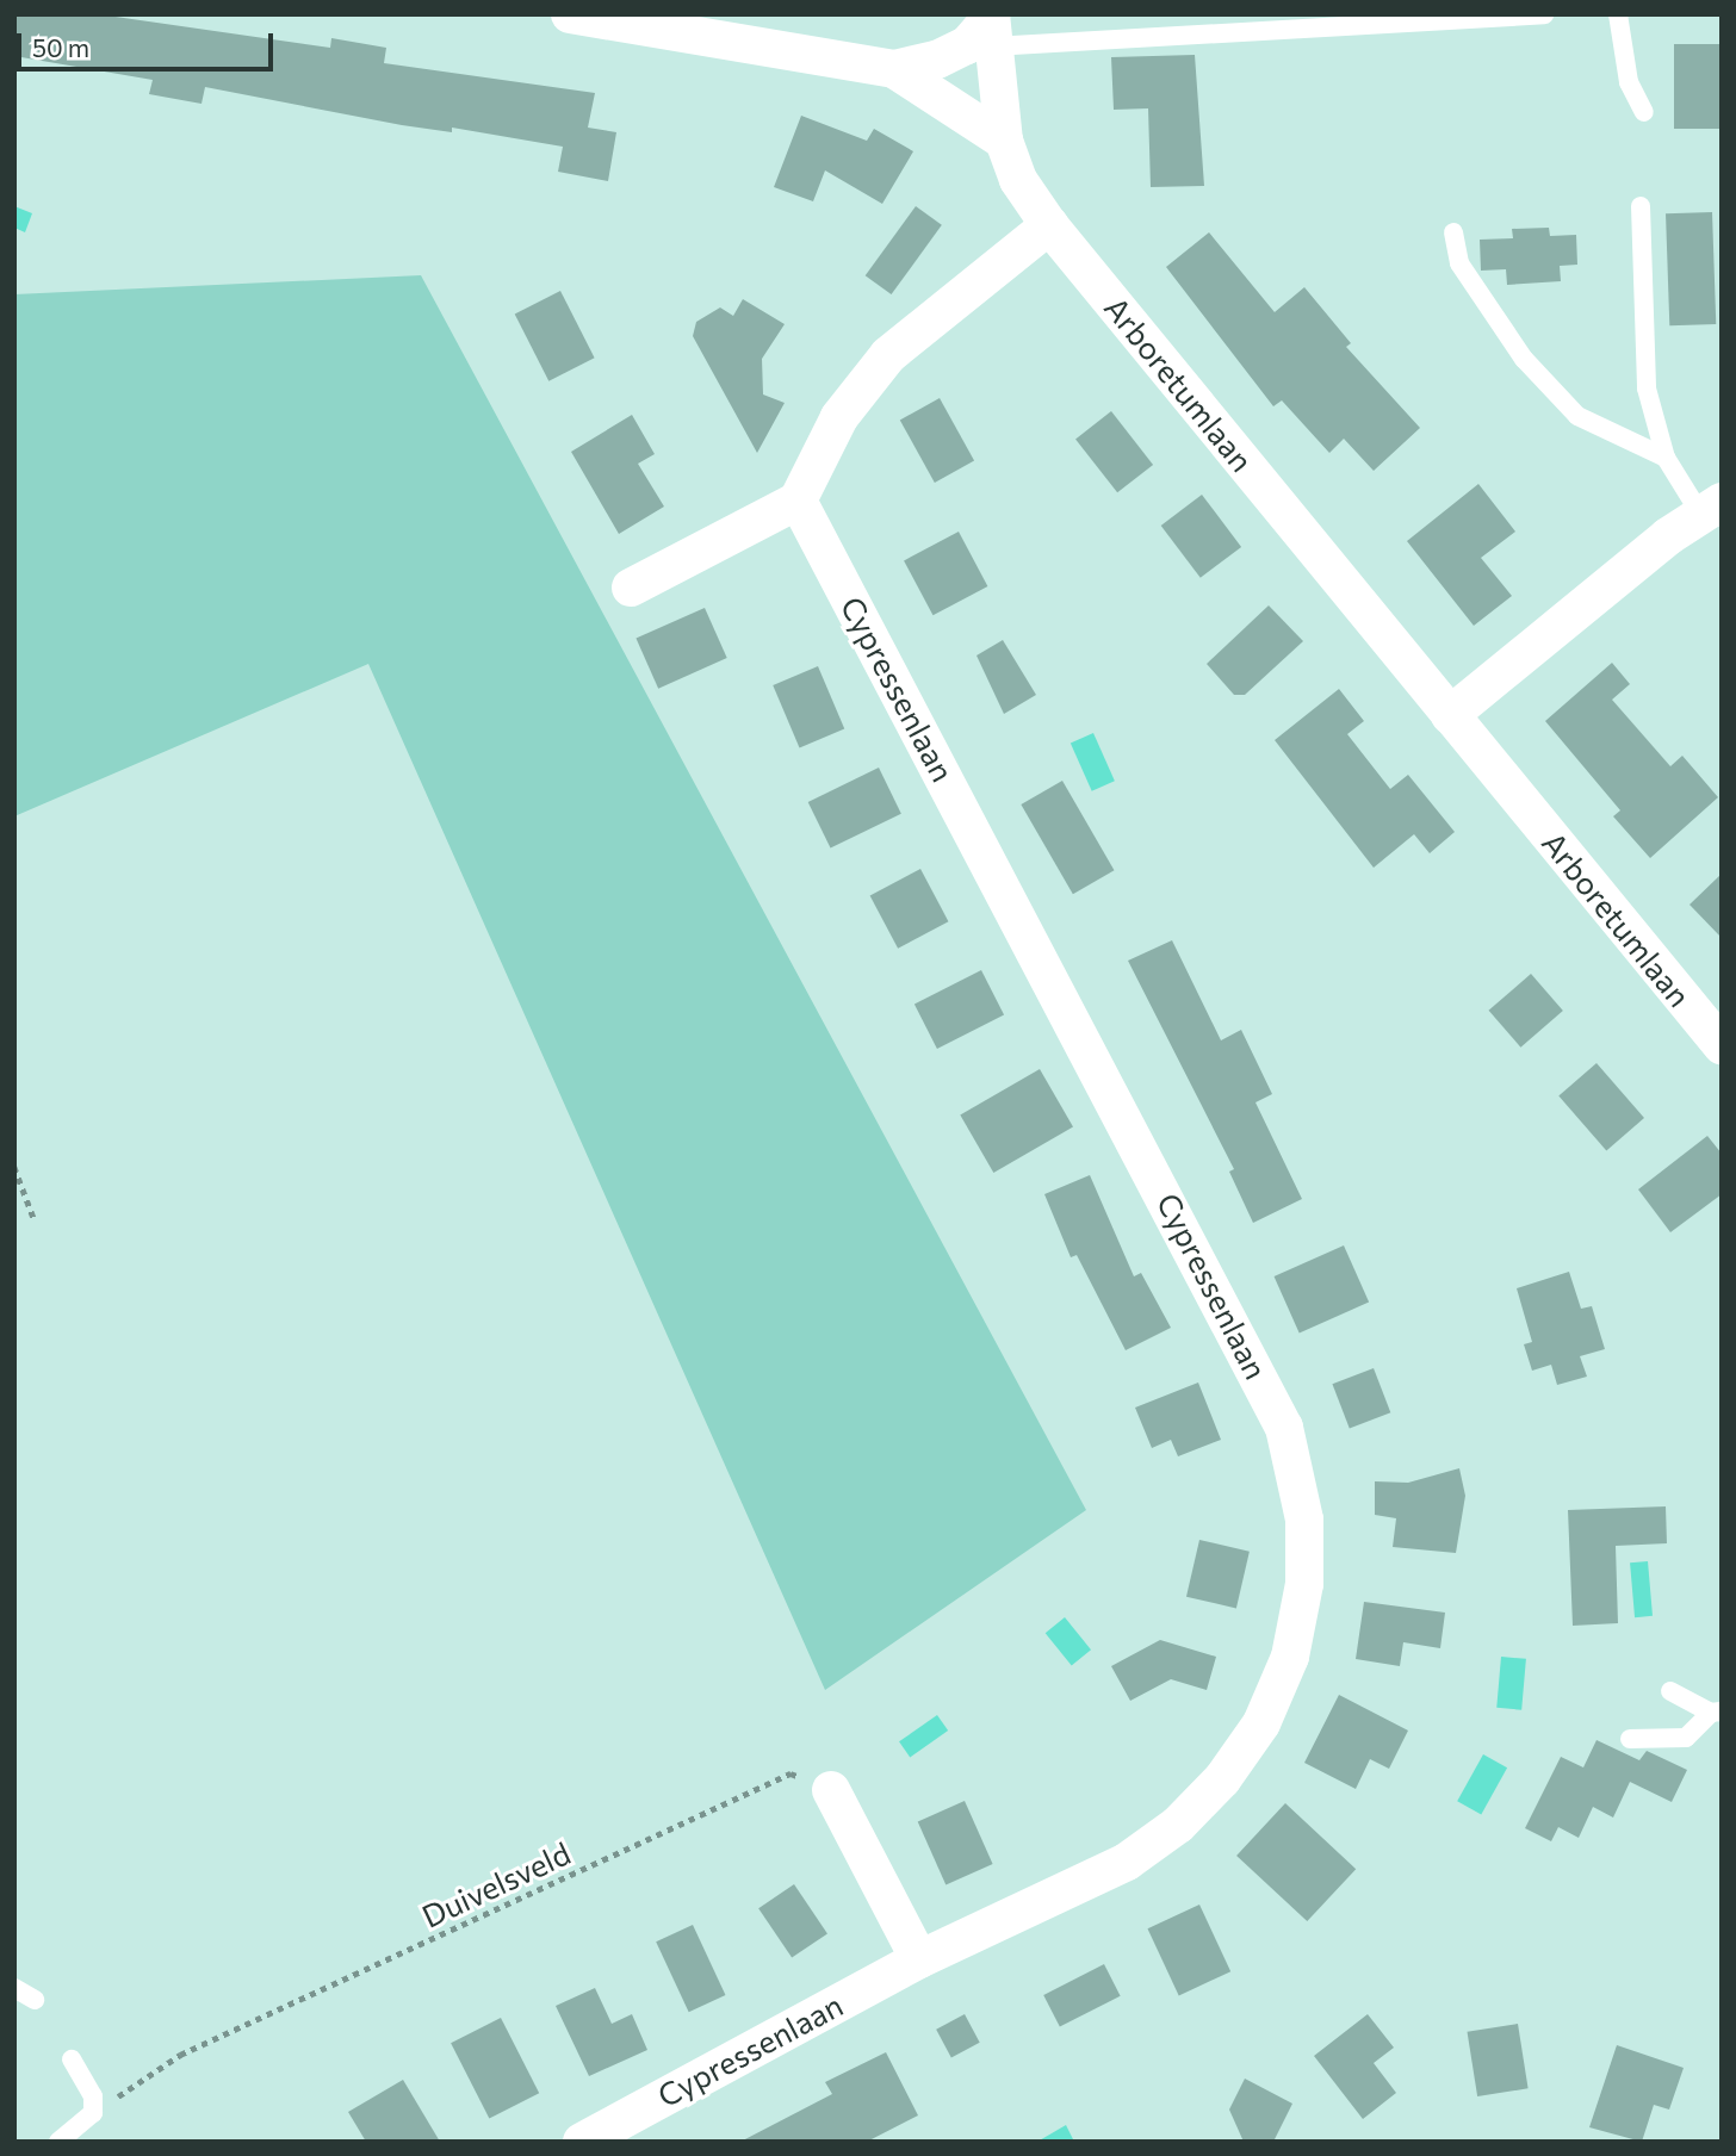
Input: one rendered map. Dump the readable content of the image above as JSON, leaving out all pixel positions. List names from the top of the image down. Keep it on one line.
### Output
{"streets":{"street":["Arboretumlaan","Cypressenlaan"],"path":["Duivelsveld"]},"scale_bar":"50 m"}
